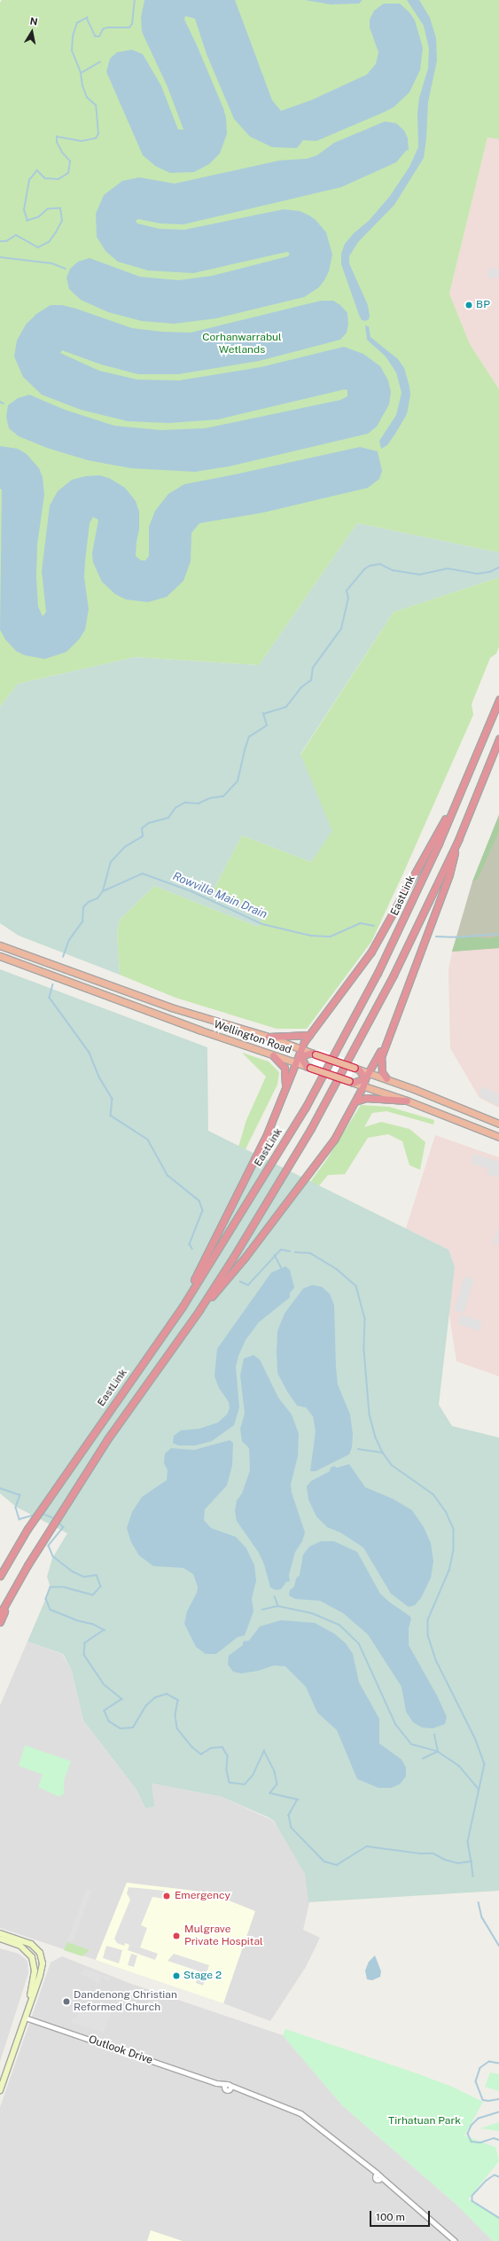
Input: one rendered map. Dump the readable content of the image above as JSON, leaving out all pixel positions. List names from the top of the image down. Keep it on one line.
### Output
{"streets":{"highway":["EastLink","Wellington Road"],"street":["Outlook Drive"]},"water":["Rowville Main Drain"],"parks":["Corhanwarrabul Wetlands","Tirhatuan Park"],"places":["BP","Emergency","Mulgrave Private Hospital","Stage 2","Dandenong Christian Reformed Church"],"scale_bar":"100 m","north":"top"}
